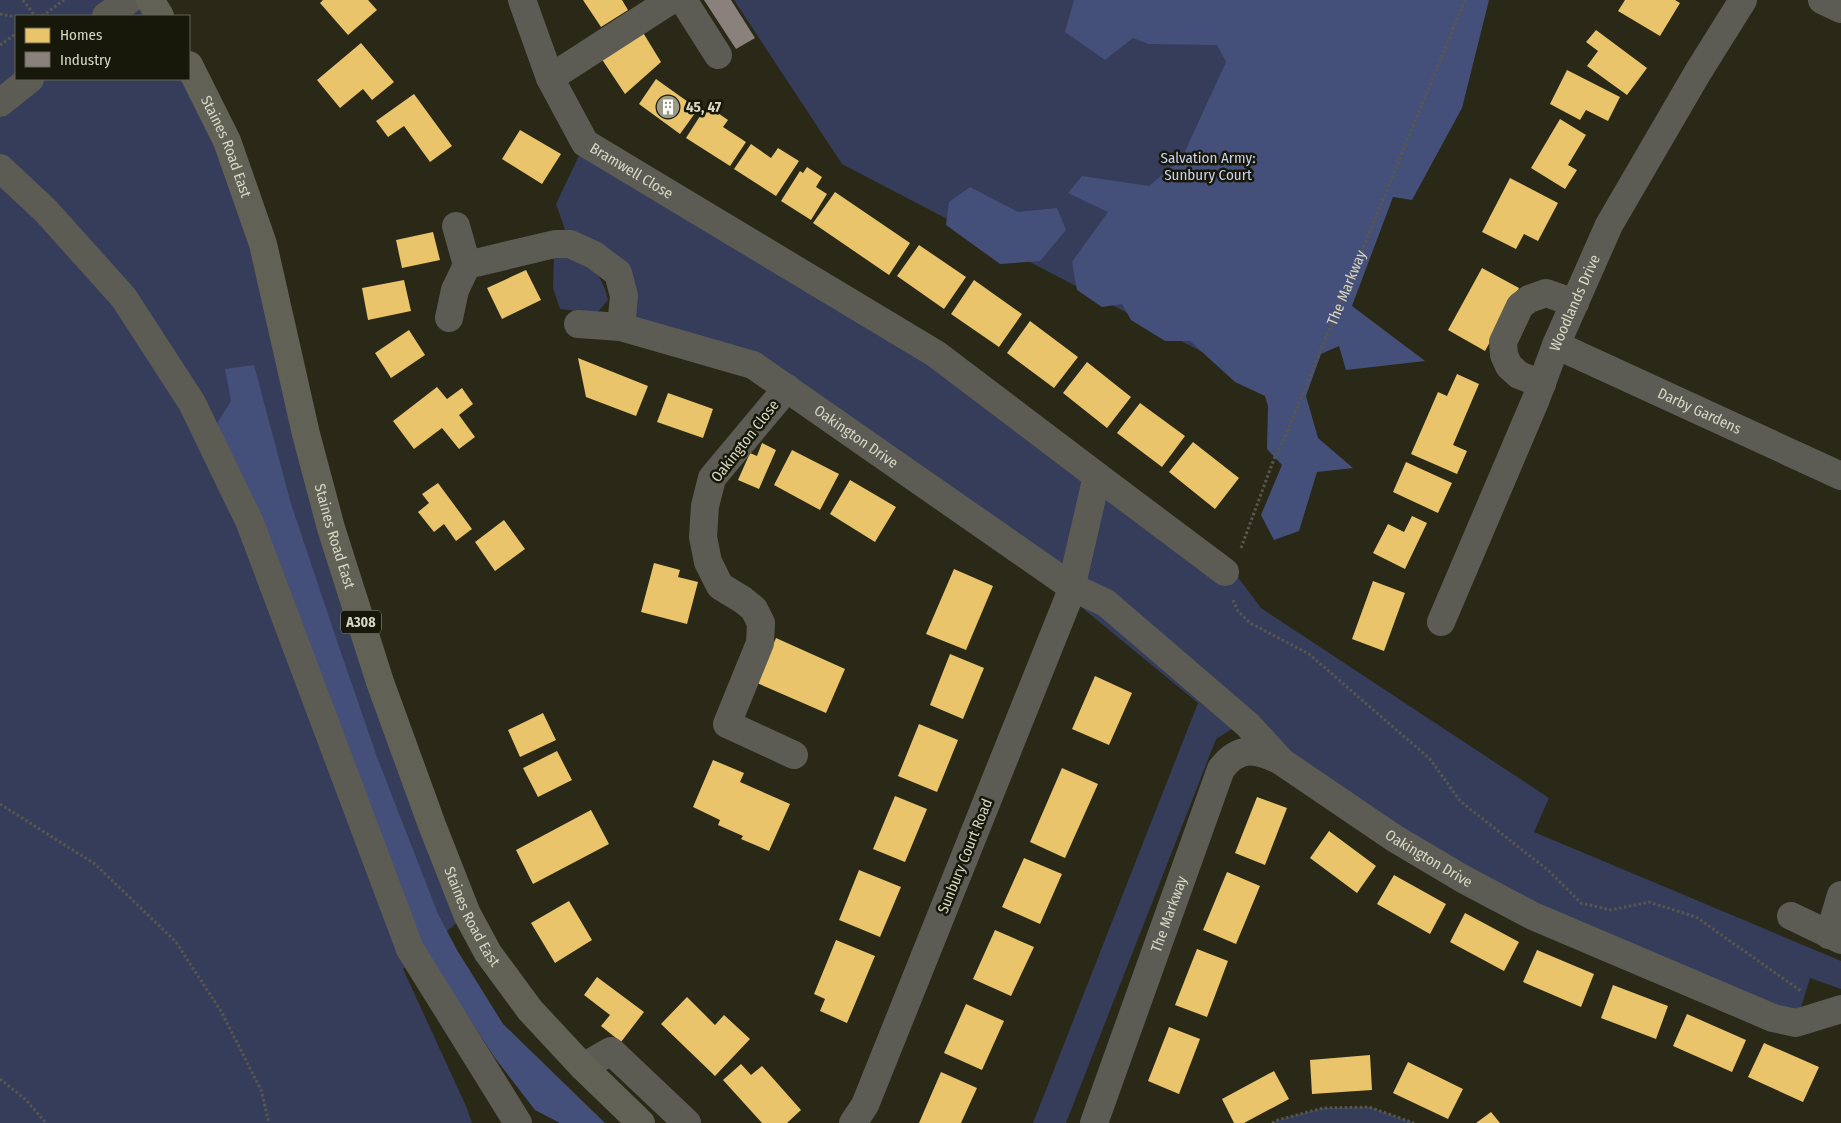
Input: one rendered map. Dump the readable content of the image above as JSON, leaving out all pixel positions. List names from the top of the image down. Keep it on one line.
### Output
{"streets":{"highway":["Staines Road East","A308"],"street":["Bramwell Close","The Markway","Woodlands Drive","Darby Gardens","Oakington Drive","Oakington Close","Sunbury Court Road"]},"crossings":[["The Markway","Oakington Drive"],["Woodlands Drive","Darby Gardens"],["Oakington Drive","Oakington Close"],["Oakington Drive","Sunbury Court Road"]],"parks":["Salvation Army: Sunbury Court"],"places":{"building":["45, 47"]},"legend":["Homes","Industry"]}
